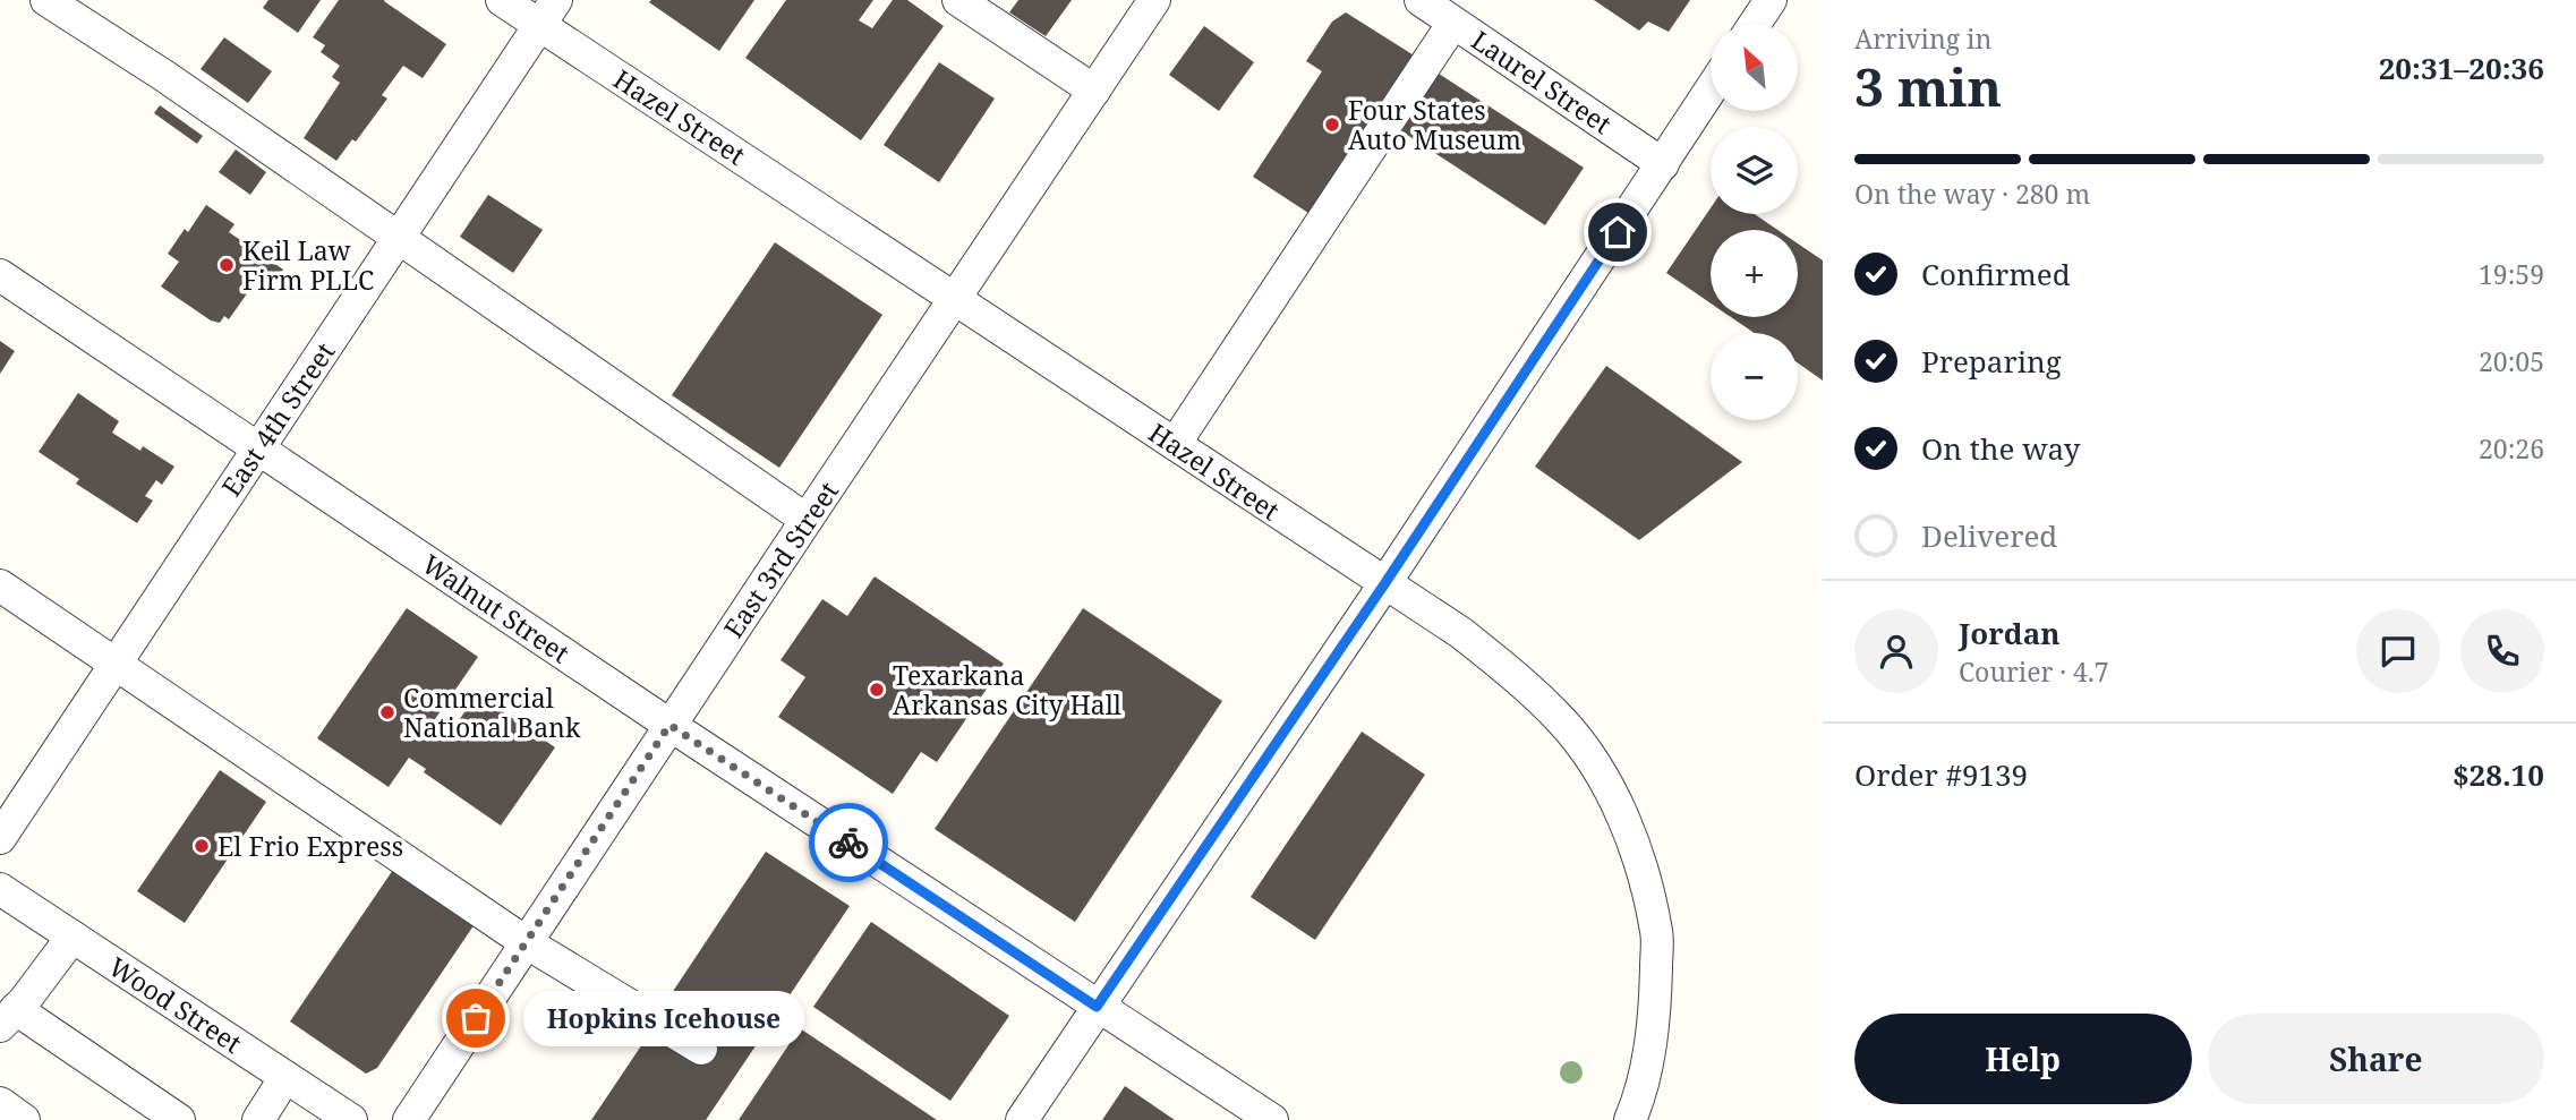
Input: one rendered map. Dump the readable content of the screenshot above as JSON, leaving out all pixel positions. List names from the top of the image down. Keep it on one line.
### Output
{"streets":{"street":["Laurel Street","Hazel Street","East 4th Street","East 3rd Street","Walnut Street","Wood Street"]},"crossings":[["Hazel Street","East 4th Street"],["Hazel Street","East 3rd Street"],["East 4th Street","Walnut Street"],["East 3rd Street","Walnut Street"]],"places":["Four States Auto Museum","Keil Law Firm PLLC","Texarkana Arkansas City Hall","Commercial National Bank","El Frio Express","Hopkins Icehouse"],"north":"top left","page":{"heading":["3 min","Arriving in","20:31–20:36"],"panel":["Jordan","Courier · 4.7","Order #9139","$28.10"],"map_buttons":["+","−"],"bar":"On the way · 280 m","list":[["Confirmed","19:59"],["Preparing","20:05"],["On the way","20:26"],"Delivered"],"bubble":"Hopkins Icehouse","buttons":["Help","Share"]}}
